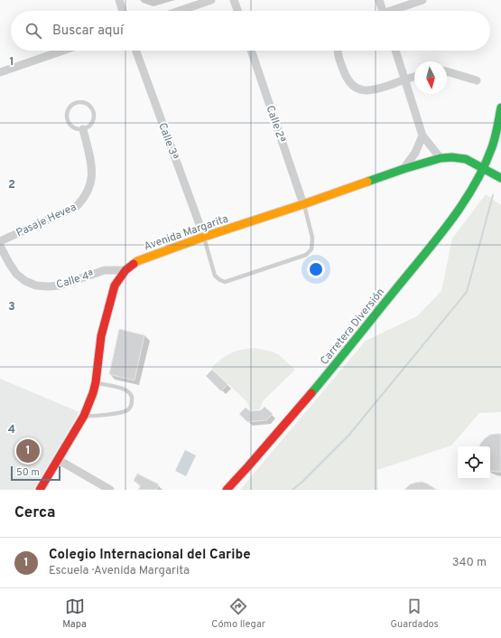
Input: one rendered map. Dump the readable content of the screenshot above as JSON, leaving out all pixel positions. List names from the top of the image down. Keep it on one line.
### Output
{"streets":{"street":["Calle 2ª","Calle 3ª","Pasaje Hevea","Avenida Margarita","Calle 4ª","Carretera Diversión"]},"crossings":[["Calle 2ª","Avenida Margarita"],["Calle 3ª","Avenida Margarita"],["Avenida Margarita","Calle 4ª"],["Avenida Margarita","Carretera Diversión"]],"scale_bar":"50 m","north":"bottom","page":{"search":"Buscar aquí","pins":"1","scale":"50 m","heading":"Cerca","list":[{"mark":"1","name":"Colegio Internacional del Caribe","note":"Escuela · Avenida Margarita","value":"340 m"}],"nav":["Mapa","Cómo llegar","Guardados"]},"grid":{"rows":["1","2","3","4"]}}
